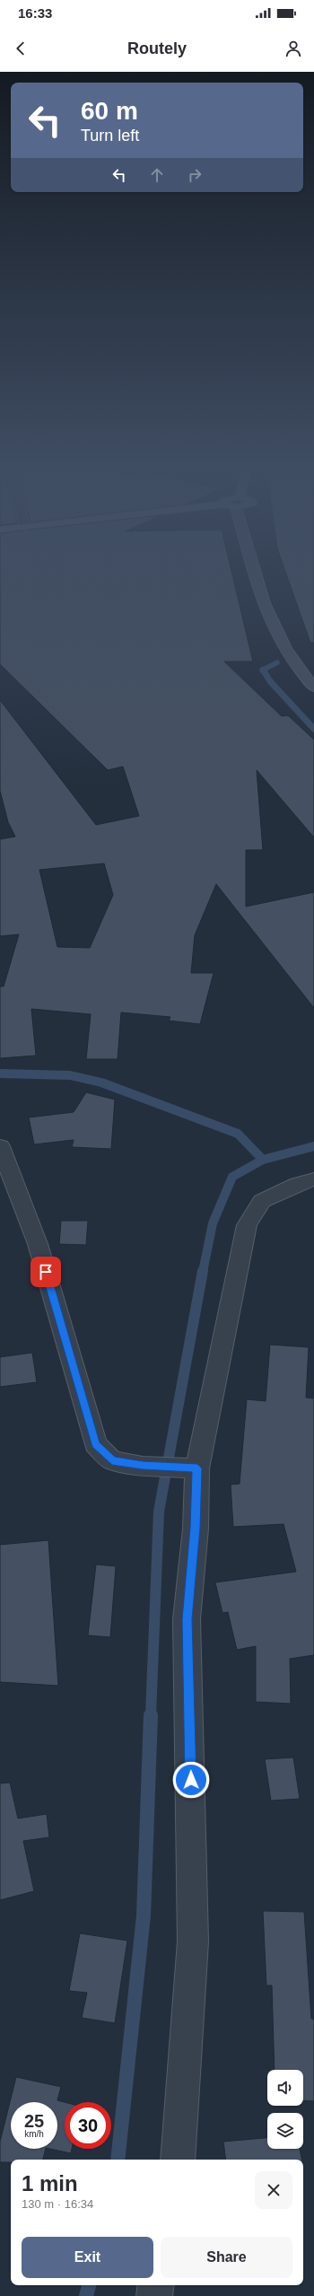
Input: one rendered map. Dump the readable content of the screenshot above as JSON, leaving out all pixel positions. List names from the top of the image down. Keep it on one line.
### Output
{"page":{"status":"16:33","header":"Routely","turn":["60 m","Turn left"],"speed":"25 km/h","limit":"30","heading":["1 min","130 m · 16:34"],"buttons":["Exit","Share"]}}
